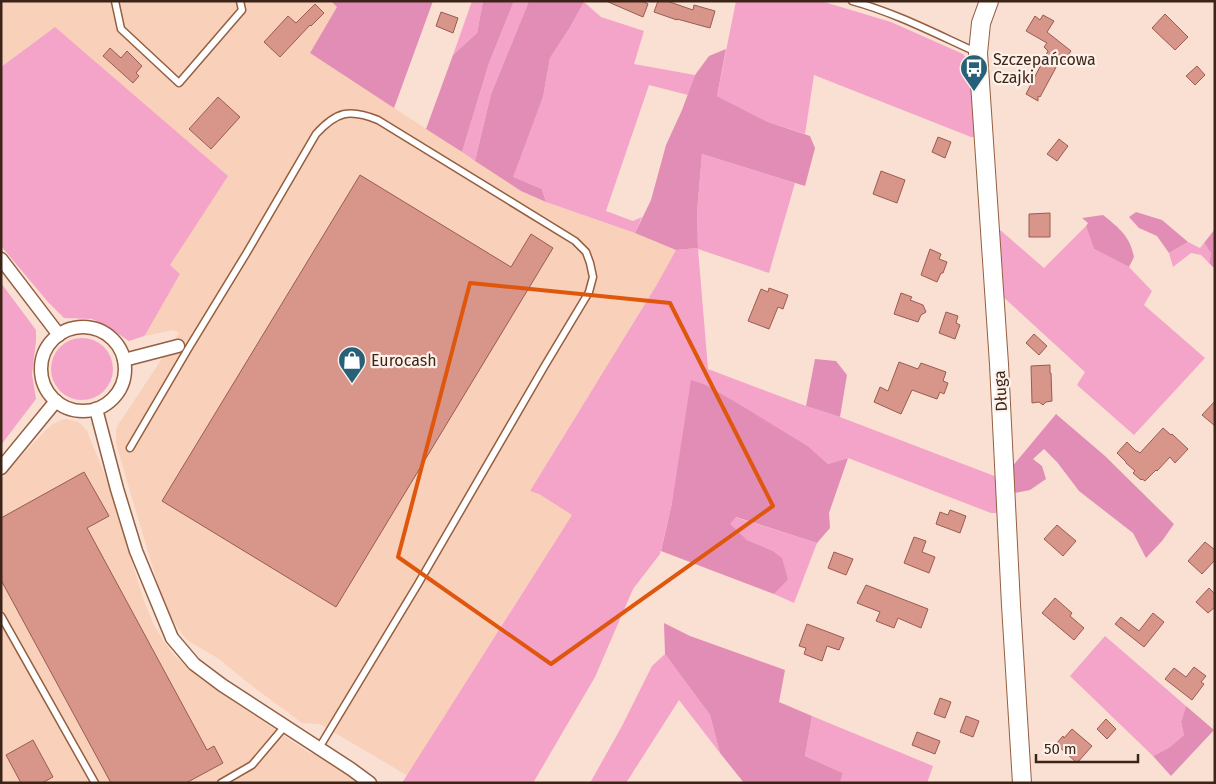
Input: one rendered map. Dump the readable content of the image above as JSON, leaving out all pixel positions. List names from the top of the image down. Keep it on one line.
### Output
{"streets":{"street":["Długa"]},"places":{"bus stop":["Szczepańcowa Czajki"],"shop":["Eurocash"]},"scale_bar":"50 m"}
